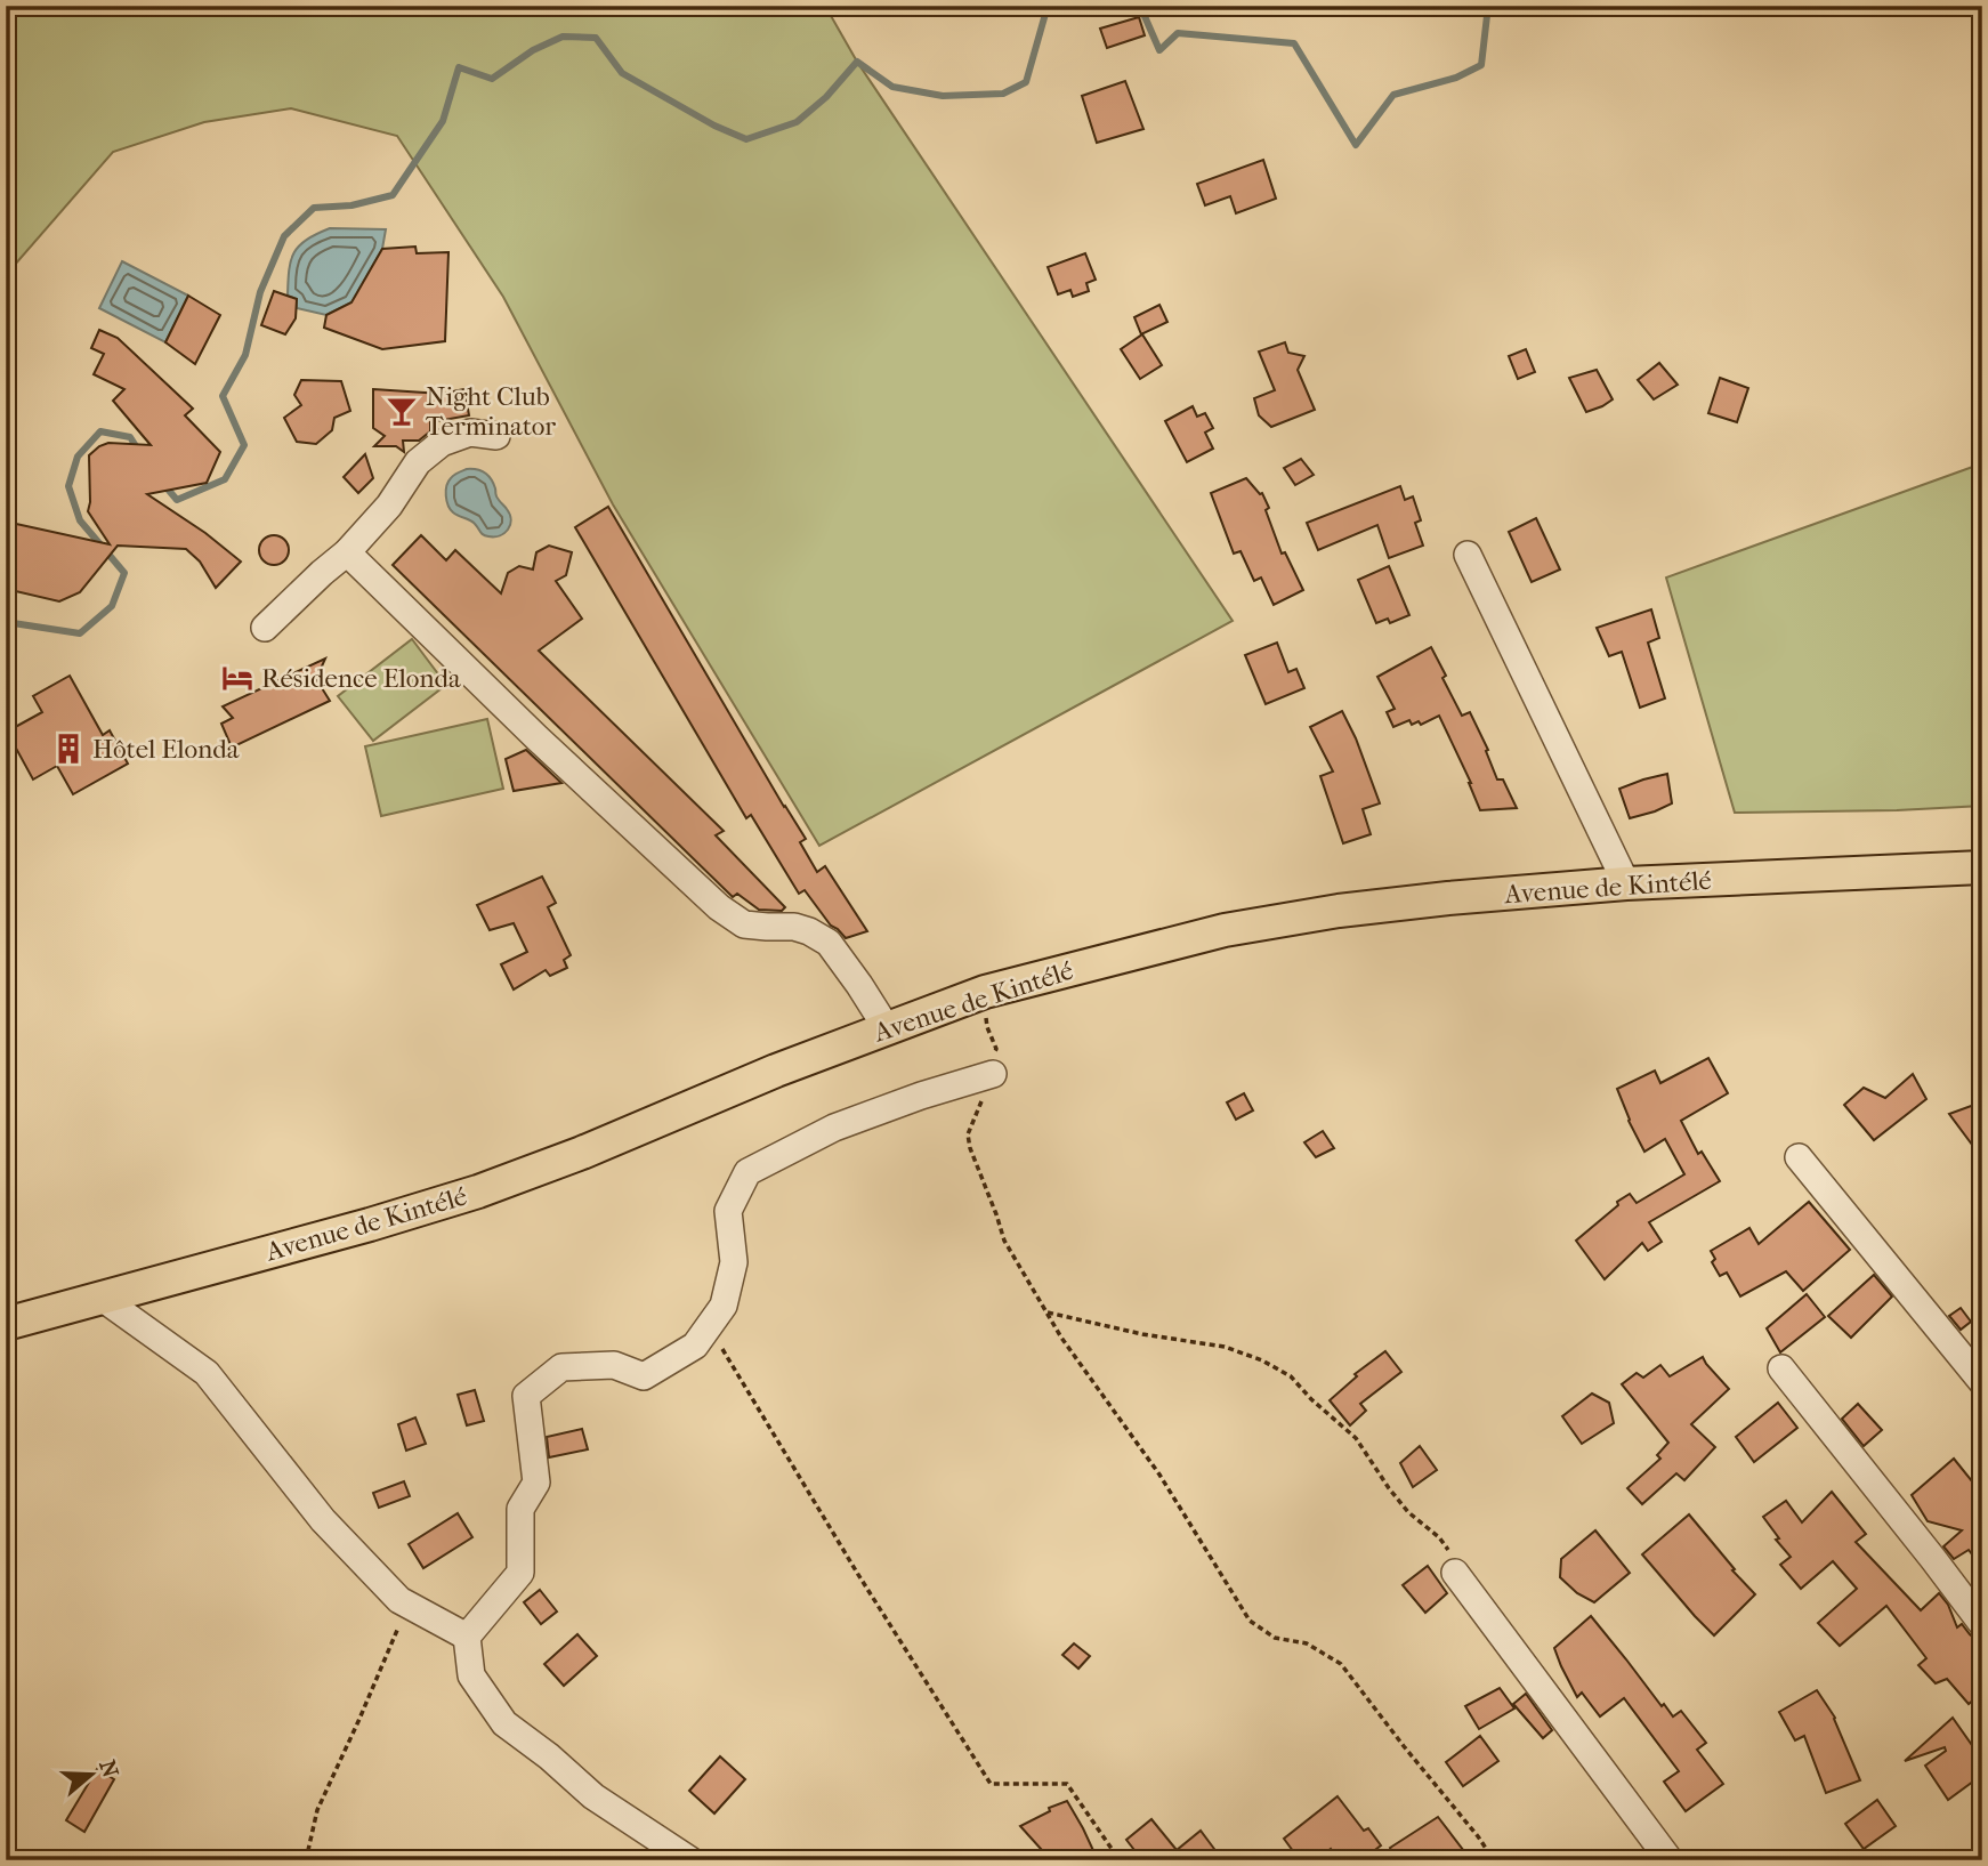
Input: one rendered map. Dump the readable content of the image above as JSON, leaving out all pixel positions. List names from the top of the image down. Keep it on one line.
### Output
{"streets":{"main road":["Avenue de Kintélé"]},"places":{"bar":["Night Club Terminator"],"hotel":["Résidence Elonda"],"building":["Hôtel Elonda"]},"north":"right"}
